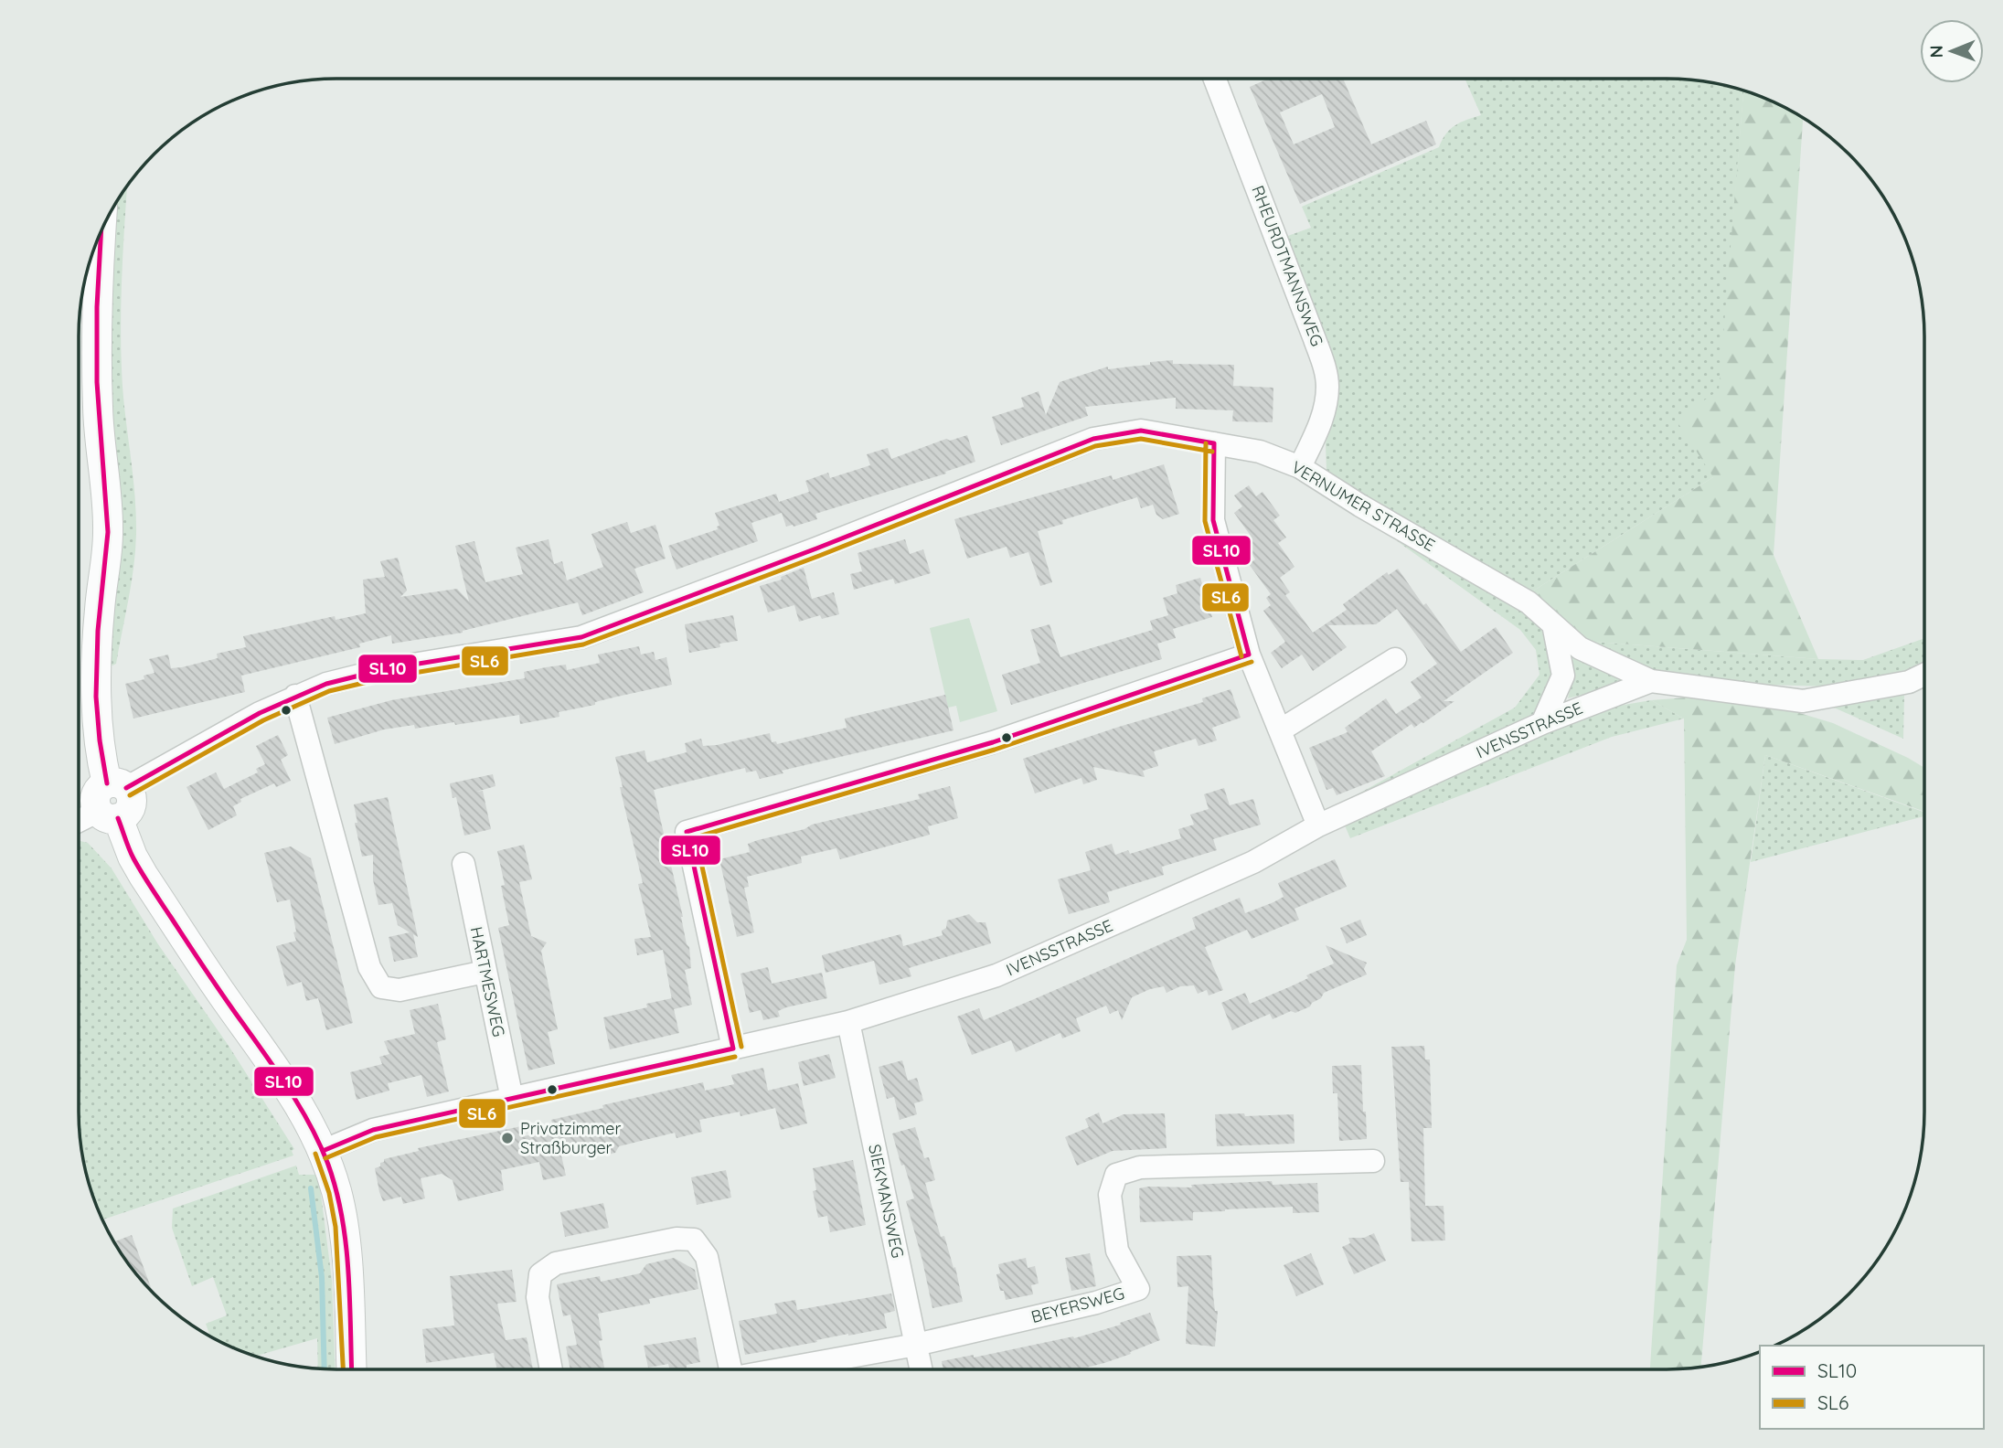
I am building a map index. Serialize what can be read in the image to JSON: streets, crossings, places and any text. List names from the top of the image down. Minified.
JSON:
{"streets":{"street":["RHEURDTMANNSWEG","VERNUMER STRASSE","IVENSSTRASSE","HARTMESWEG","SIEKMANSWEG","BEYERSWEG"]},"crossings":[["RHEURDTMANNSWEG","VERNUMER STRASSE"],["VERNUMER STRASSE","IVENSSTRASSE"],["IVENSSTRASSE","HARTMESWEG"],["IVENSSTRASSE","SIEKMANSWEG"],["SIEKMANSWEG","BEYERSWEG"]],"places":["Privatzimmer Straßburger"],"lines":["transit line SL10","transit line SL6"],"legend":["SL10","SL6"],"north":"left"}
